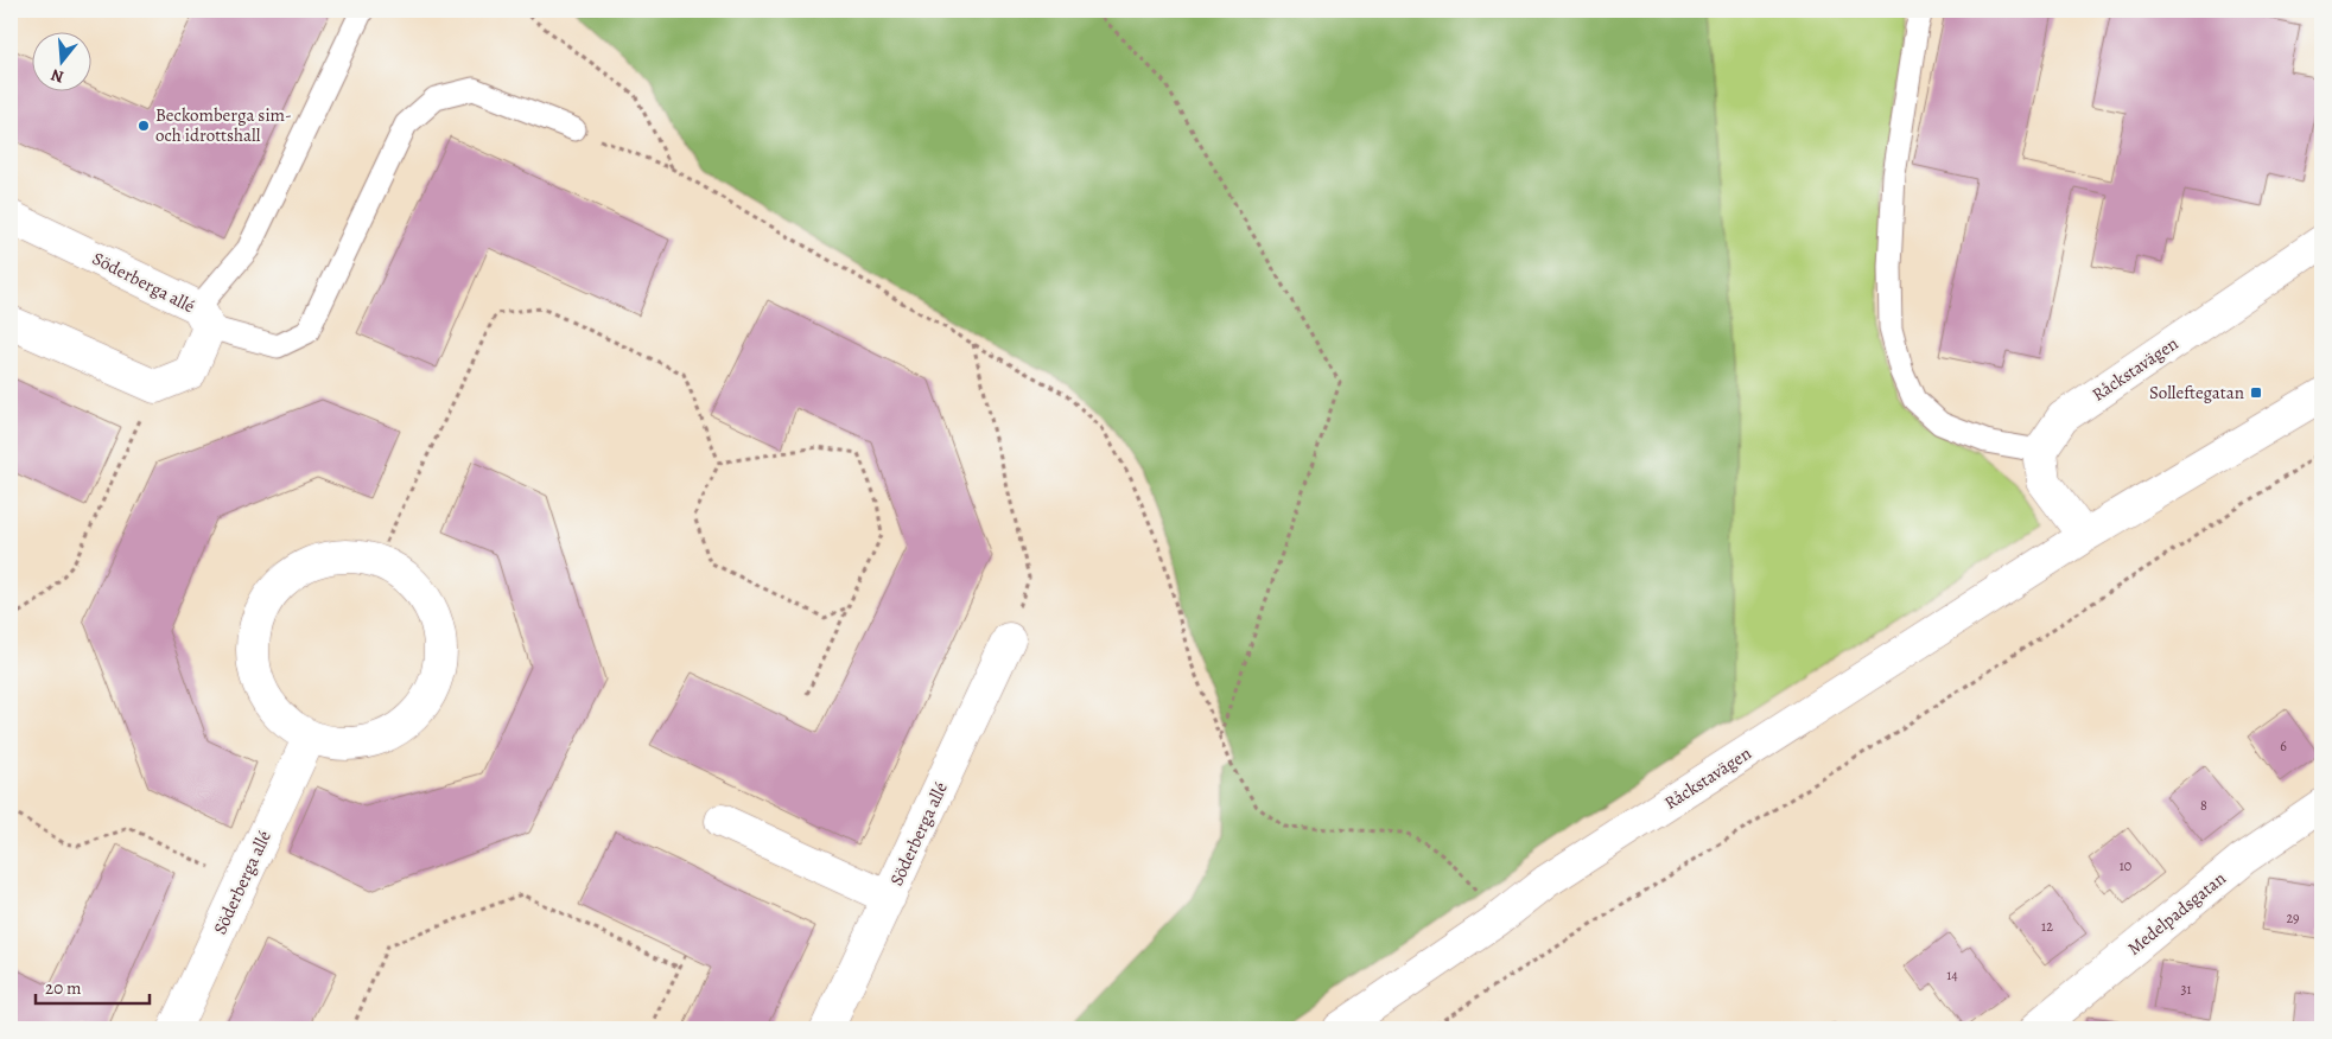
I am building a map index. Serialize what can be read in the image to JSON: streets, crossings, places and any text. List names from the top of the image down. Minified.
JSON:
{"streets":{"street":["Söderberga allé","Råckstavägen","Medelpadsgatan"]},"places":{"other":["Beckomberga sim- och idrottshall"],"transit":["Solleftegatan"]},"house_numbers":["6","8","10","29","12","14","31"],"scale_bar":"20 m","north":"bottom"}
